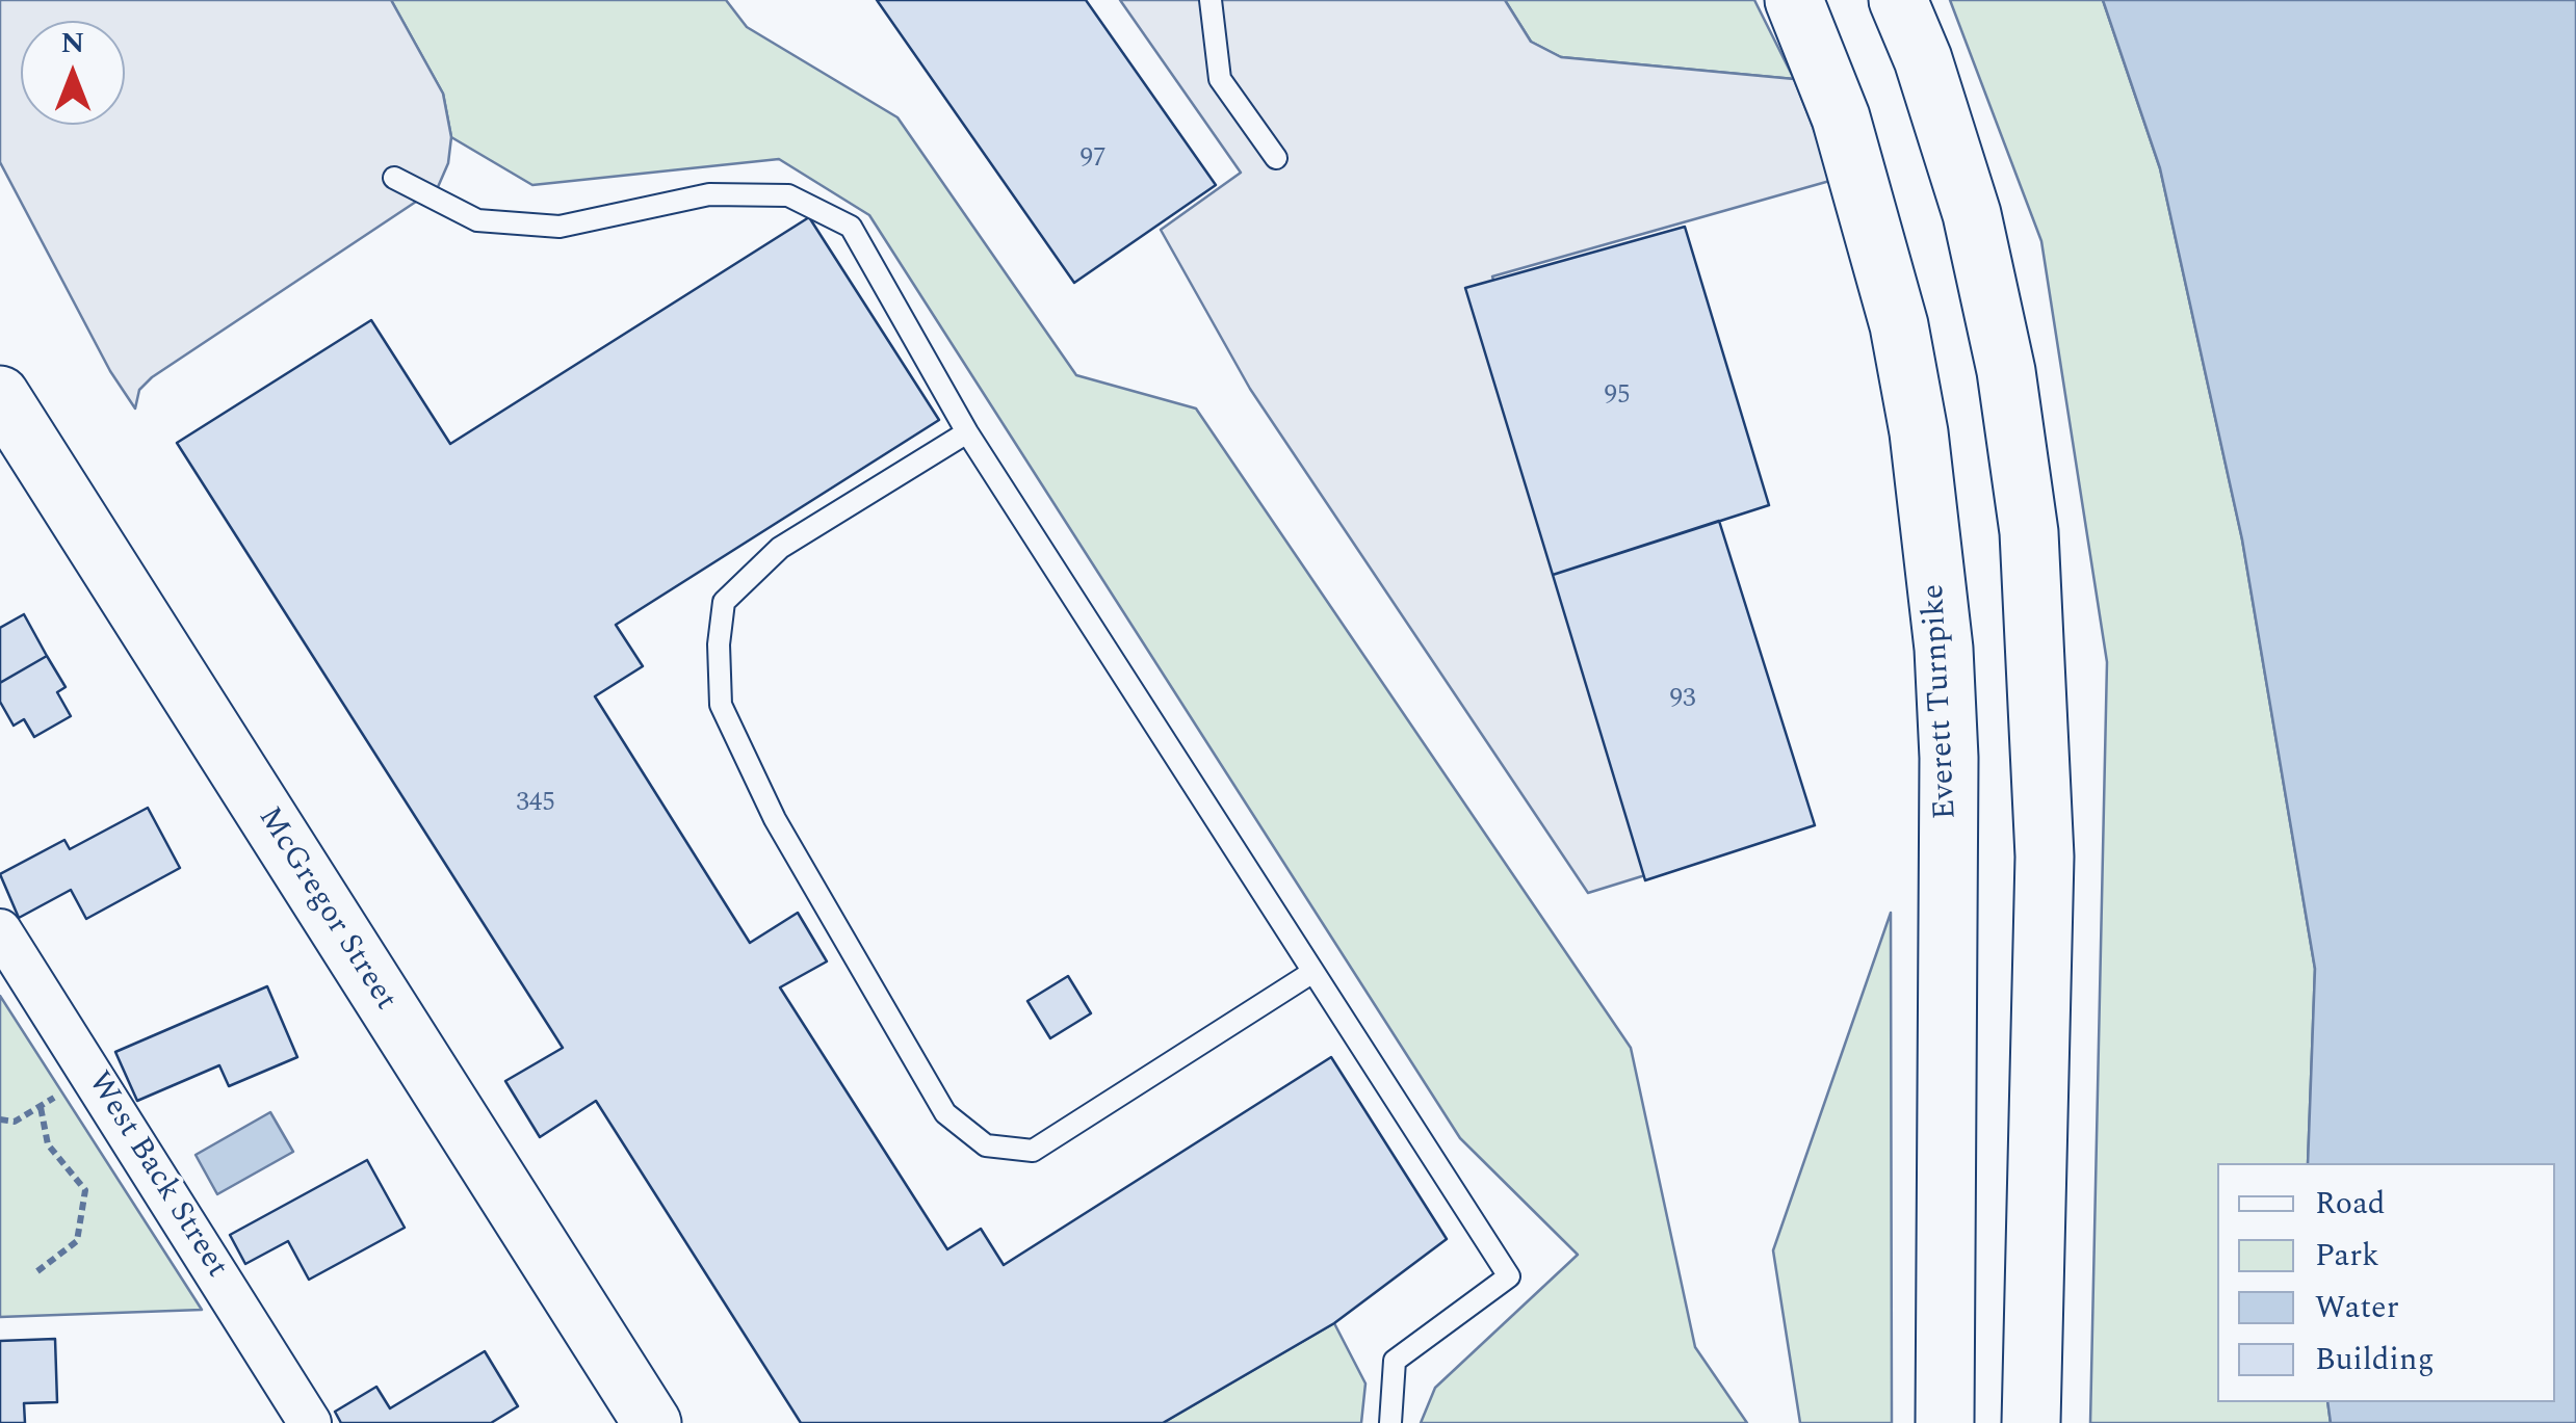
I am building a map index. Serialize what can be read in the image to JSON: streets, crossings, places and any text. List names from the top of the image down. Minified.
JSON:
{"streets":{"main road":["Everett Turnpike","McGregor Street"],"street":["West Back Street"]},"house_numbers":["97","95","93","345"],"legend":["Road","Park","Water","Building"],"north":"top"}
